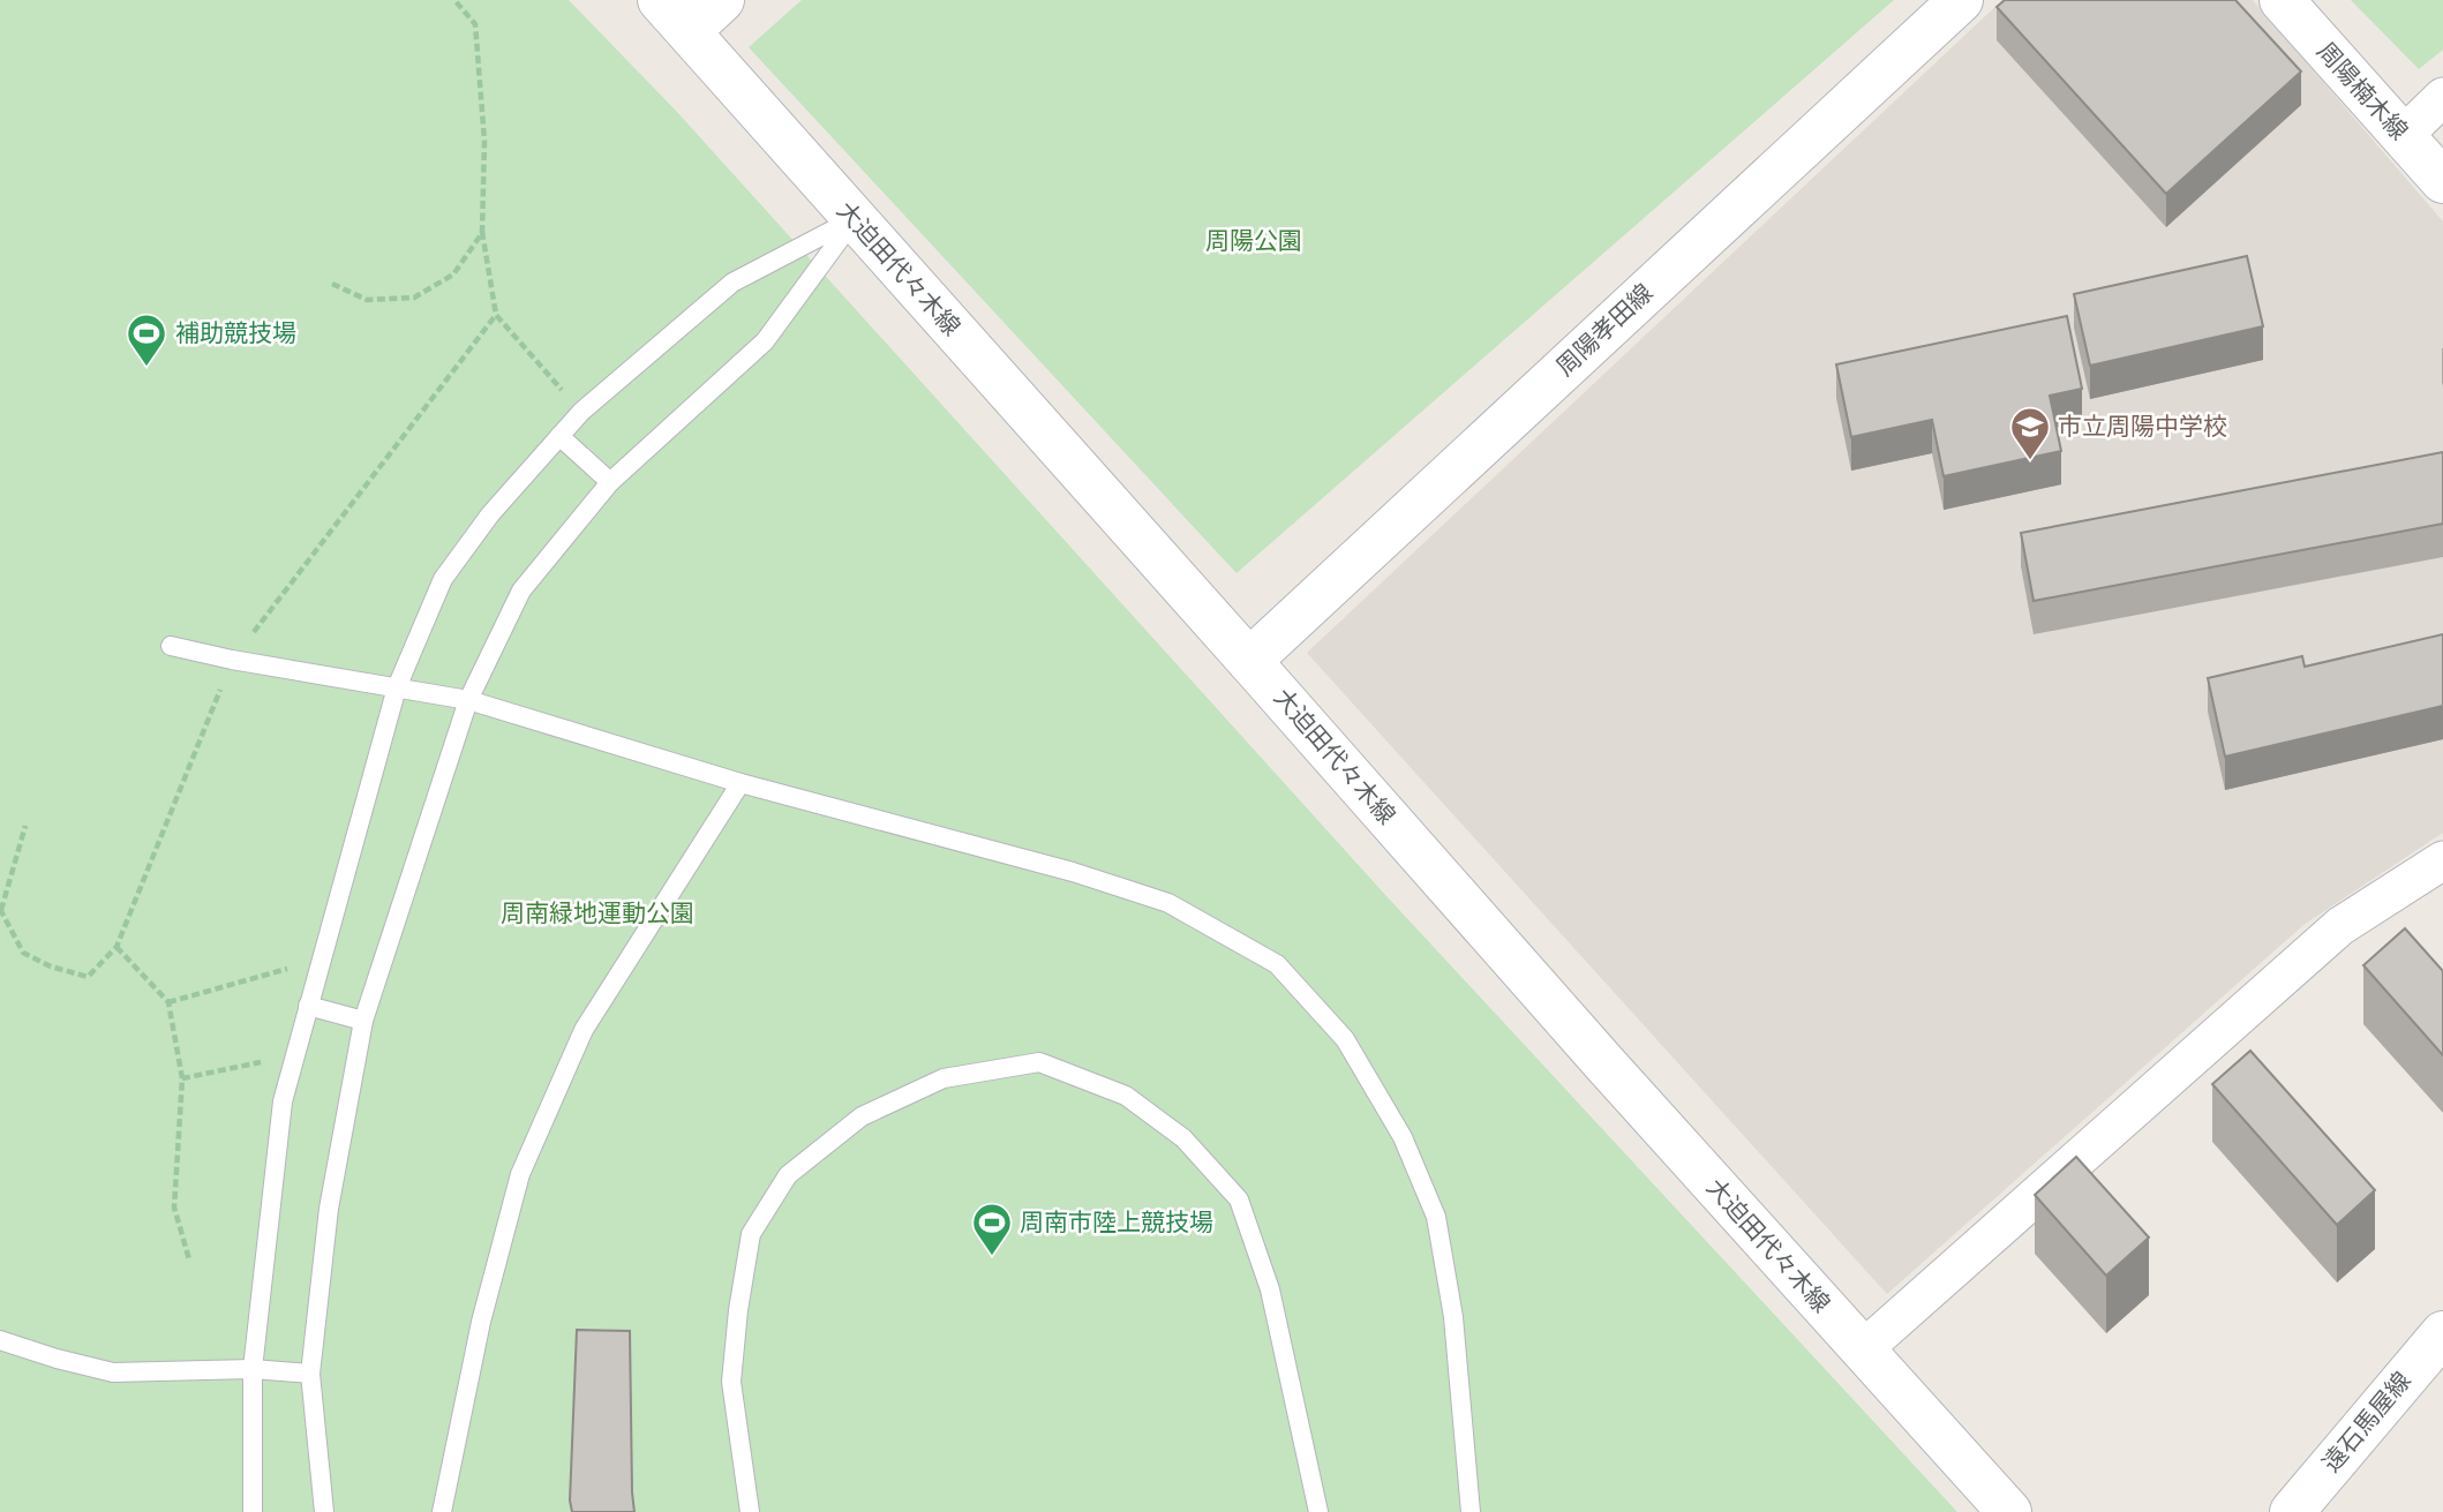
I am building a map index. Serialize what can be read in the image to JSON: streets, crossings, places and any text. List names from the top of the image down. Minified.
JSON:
{"streets":{"street":["周陽楠木線","大迫田代々木線","周陽孝田線","遠石馬屋線"]},"crossings":[["大迫田代々木線","周陽孝田線"]],"parks":["周陽公園","周南緑地運動公園"],"places":{"sports":["補助競技場","周南市陸上競技場"],"school or university":["市立周陽中学校"]}}
